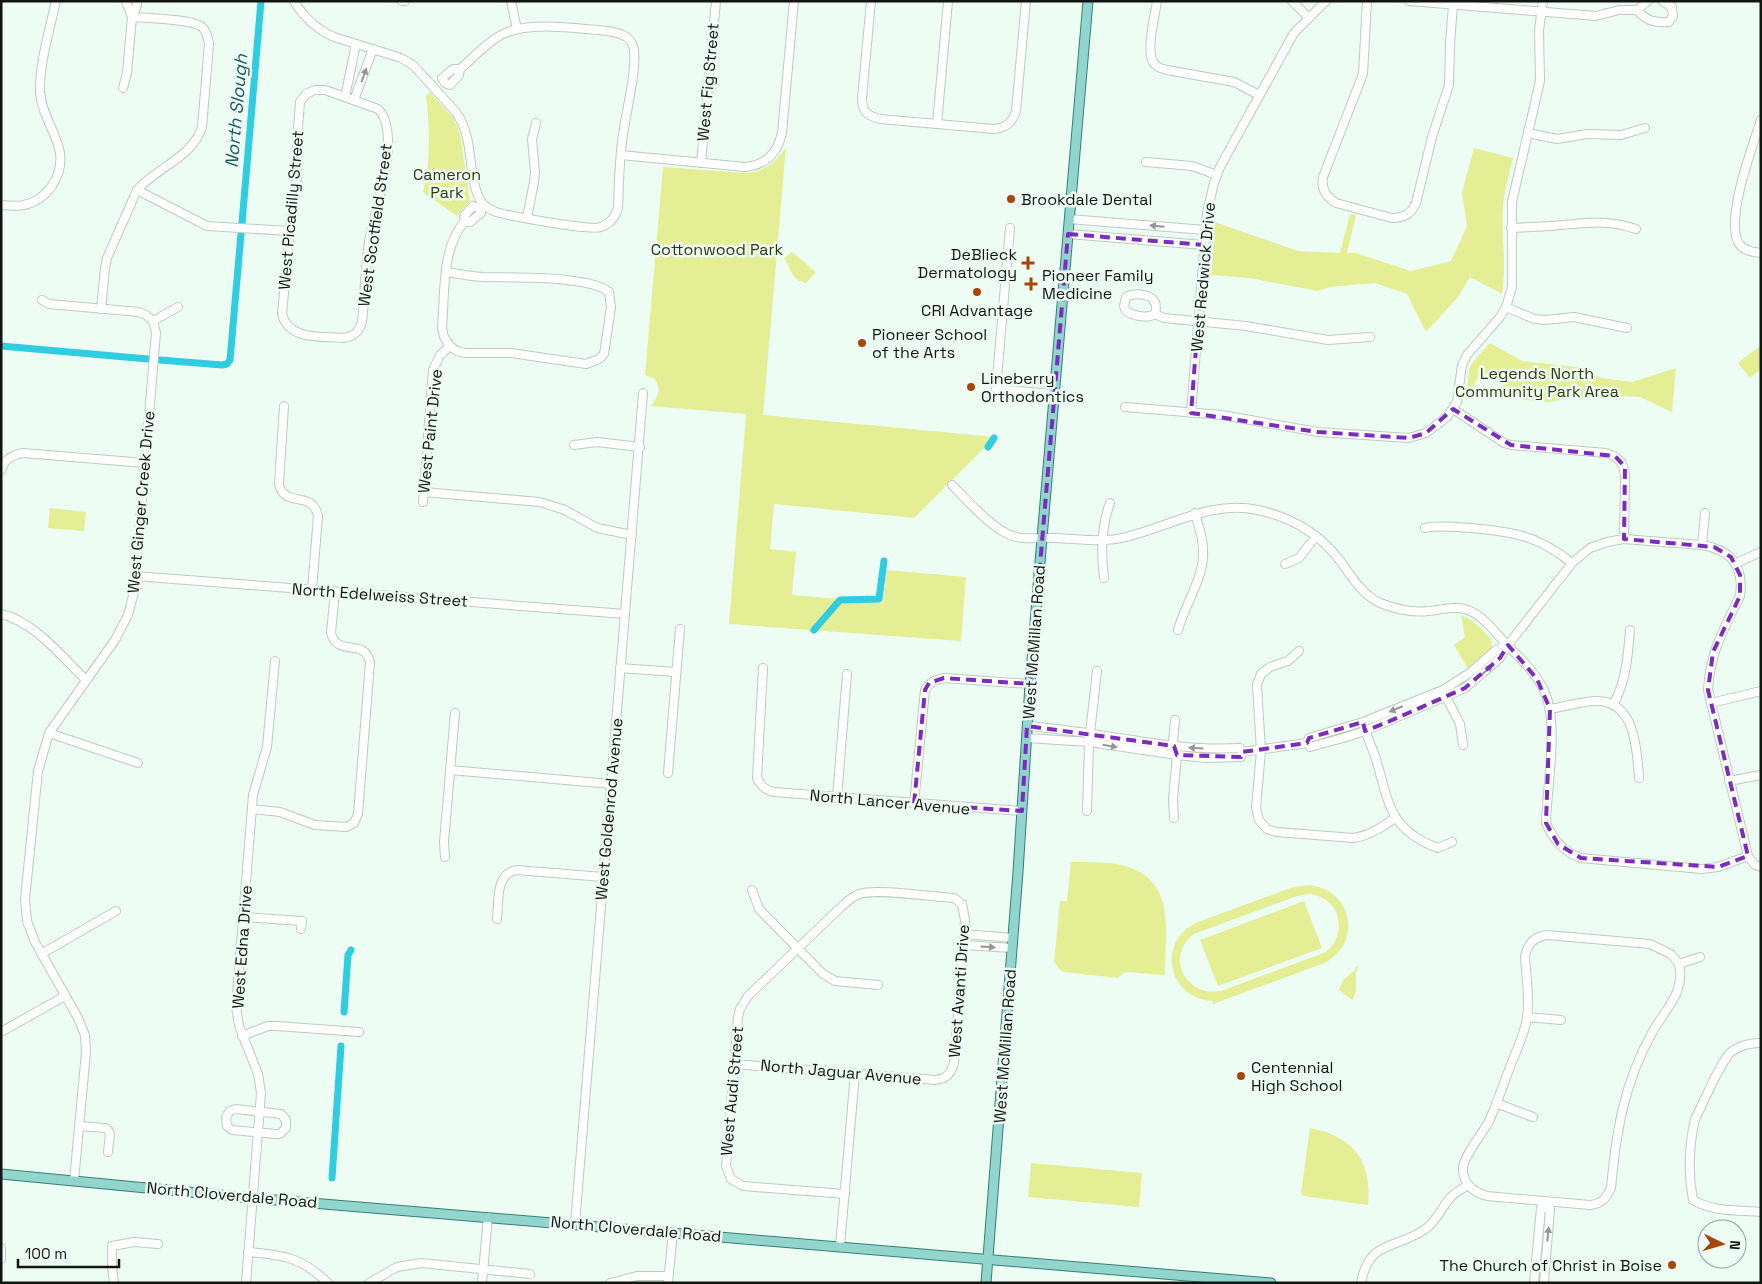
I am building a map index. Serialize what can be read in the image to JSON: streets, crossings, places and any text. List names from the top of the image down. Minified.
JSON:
{"streets":{"main road":["West McMillan Road","North Cloverdale Road"],"street":["West Fig Street","West Picadilly Street","West Scotfield Street","West Redwick Drive","West Paint Drive","West Ginger Creek Drive","North Edelweiss Street","North Lancer Avenue","West Goldenrod Avenue","West Edna Drive","West Avanti Drive","North Jaguar Avenue","West Audi Street"]},"crossings":[["West Picadilly Street","West Scotfield Street"],["West Ginger Creek Drive","North Edelweiss Street"],["West Ginger Creek Drive","North Cloverdale Road"],["North Edelweiss Street","West Goldenrod Avenue"],["West McMillan Road","North Lancer Avenue"],["West McMillan Road","North Cloverdale Road"],["West Goldenrod Avenue","North Cloverdale Road"],["West Edna Drive","North Cloverdale Road"],["West Avanti Drive","North Jaguar Avenue"],["West Avanti Drive","West Audi Street"],["North Jaguar Avenue","West Audi Street"]],"water":["North Slough"],"parks":["Cameron Park","Cottonwood Park","Legends North Community Park Area"],"places":{"other":["Brookdale Dental","CRI Advantage","Pioneer School of the Arts","Lineberry Orthodontics","Centennial High School","The Church of Christ in Boise"],"health":["DeBlieck Dermatology","Pioneer Family Medicine"]},"scale_bar":"100 m","north":"right"}
